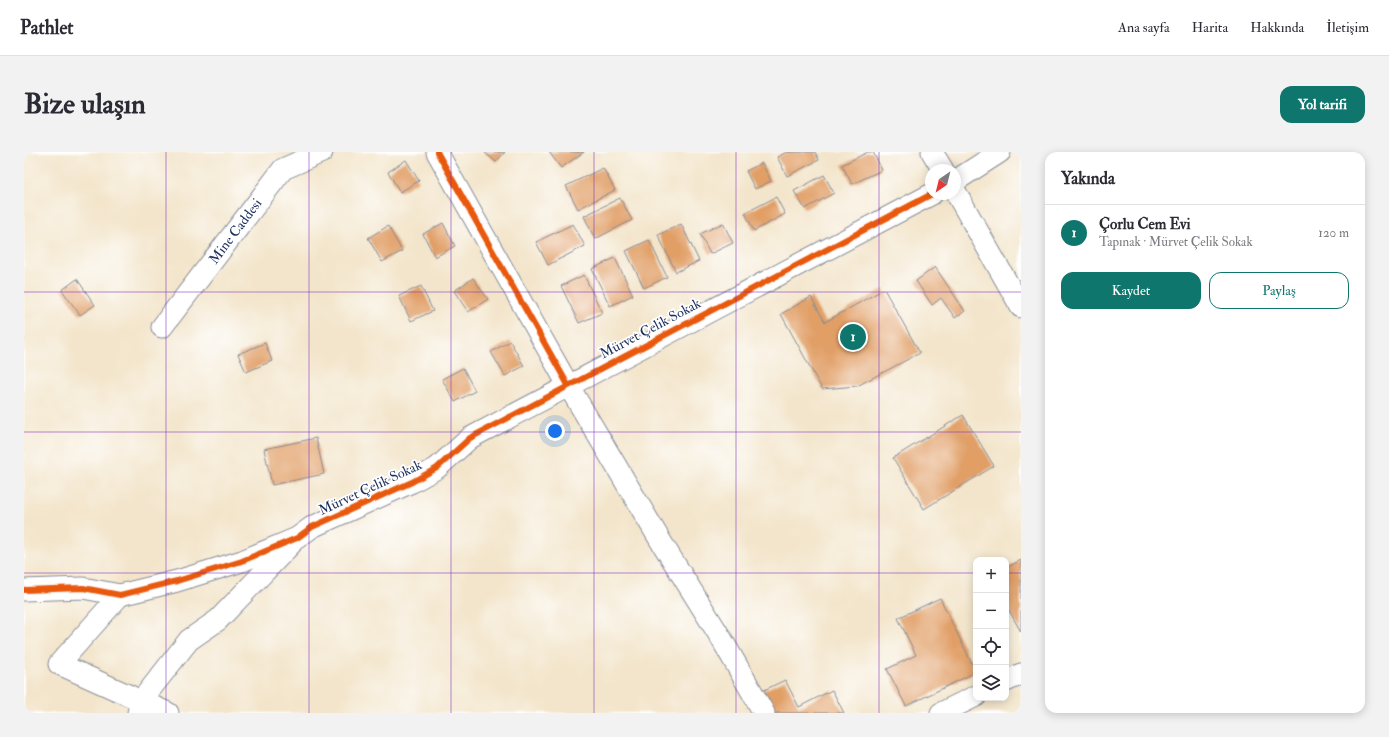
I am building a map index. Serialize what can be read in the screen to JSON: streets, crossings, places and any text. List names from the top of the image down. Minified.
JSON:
{"streets":{"street":["Mine Caddesi","Mürvet Çelik Sokak"]},"north":"bottom left","page":{"header":"Pathlet","nav":["Ana sayfa","Harita","Hakkında","İletişim"],"buttons":["Yol tarifi",["Kaydet","Paylaş"]],"title":"Bize ulaşın","heading":"Yakında","list":[{"mark":"1","name":"Çorlu Cem Evi","note":"Tapınak · Mürvet Çelik Sokak","value":"120 m"}],"pins":"1","map_buttons":["+","−"]}}
